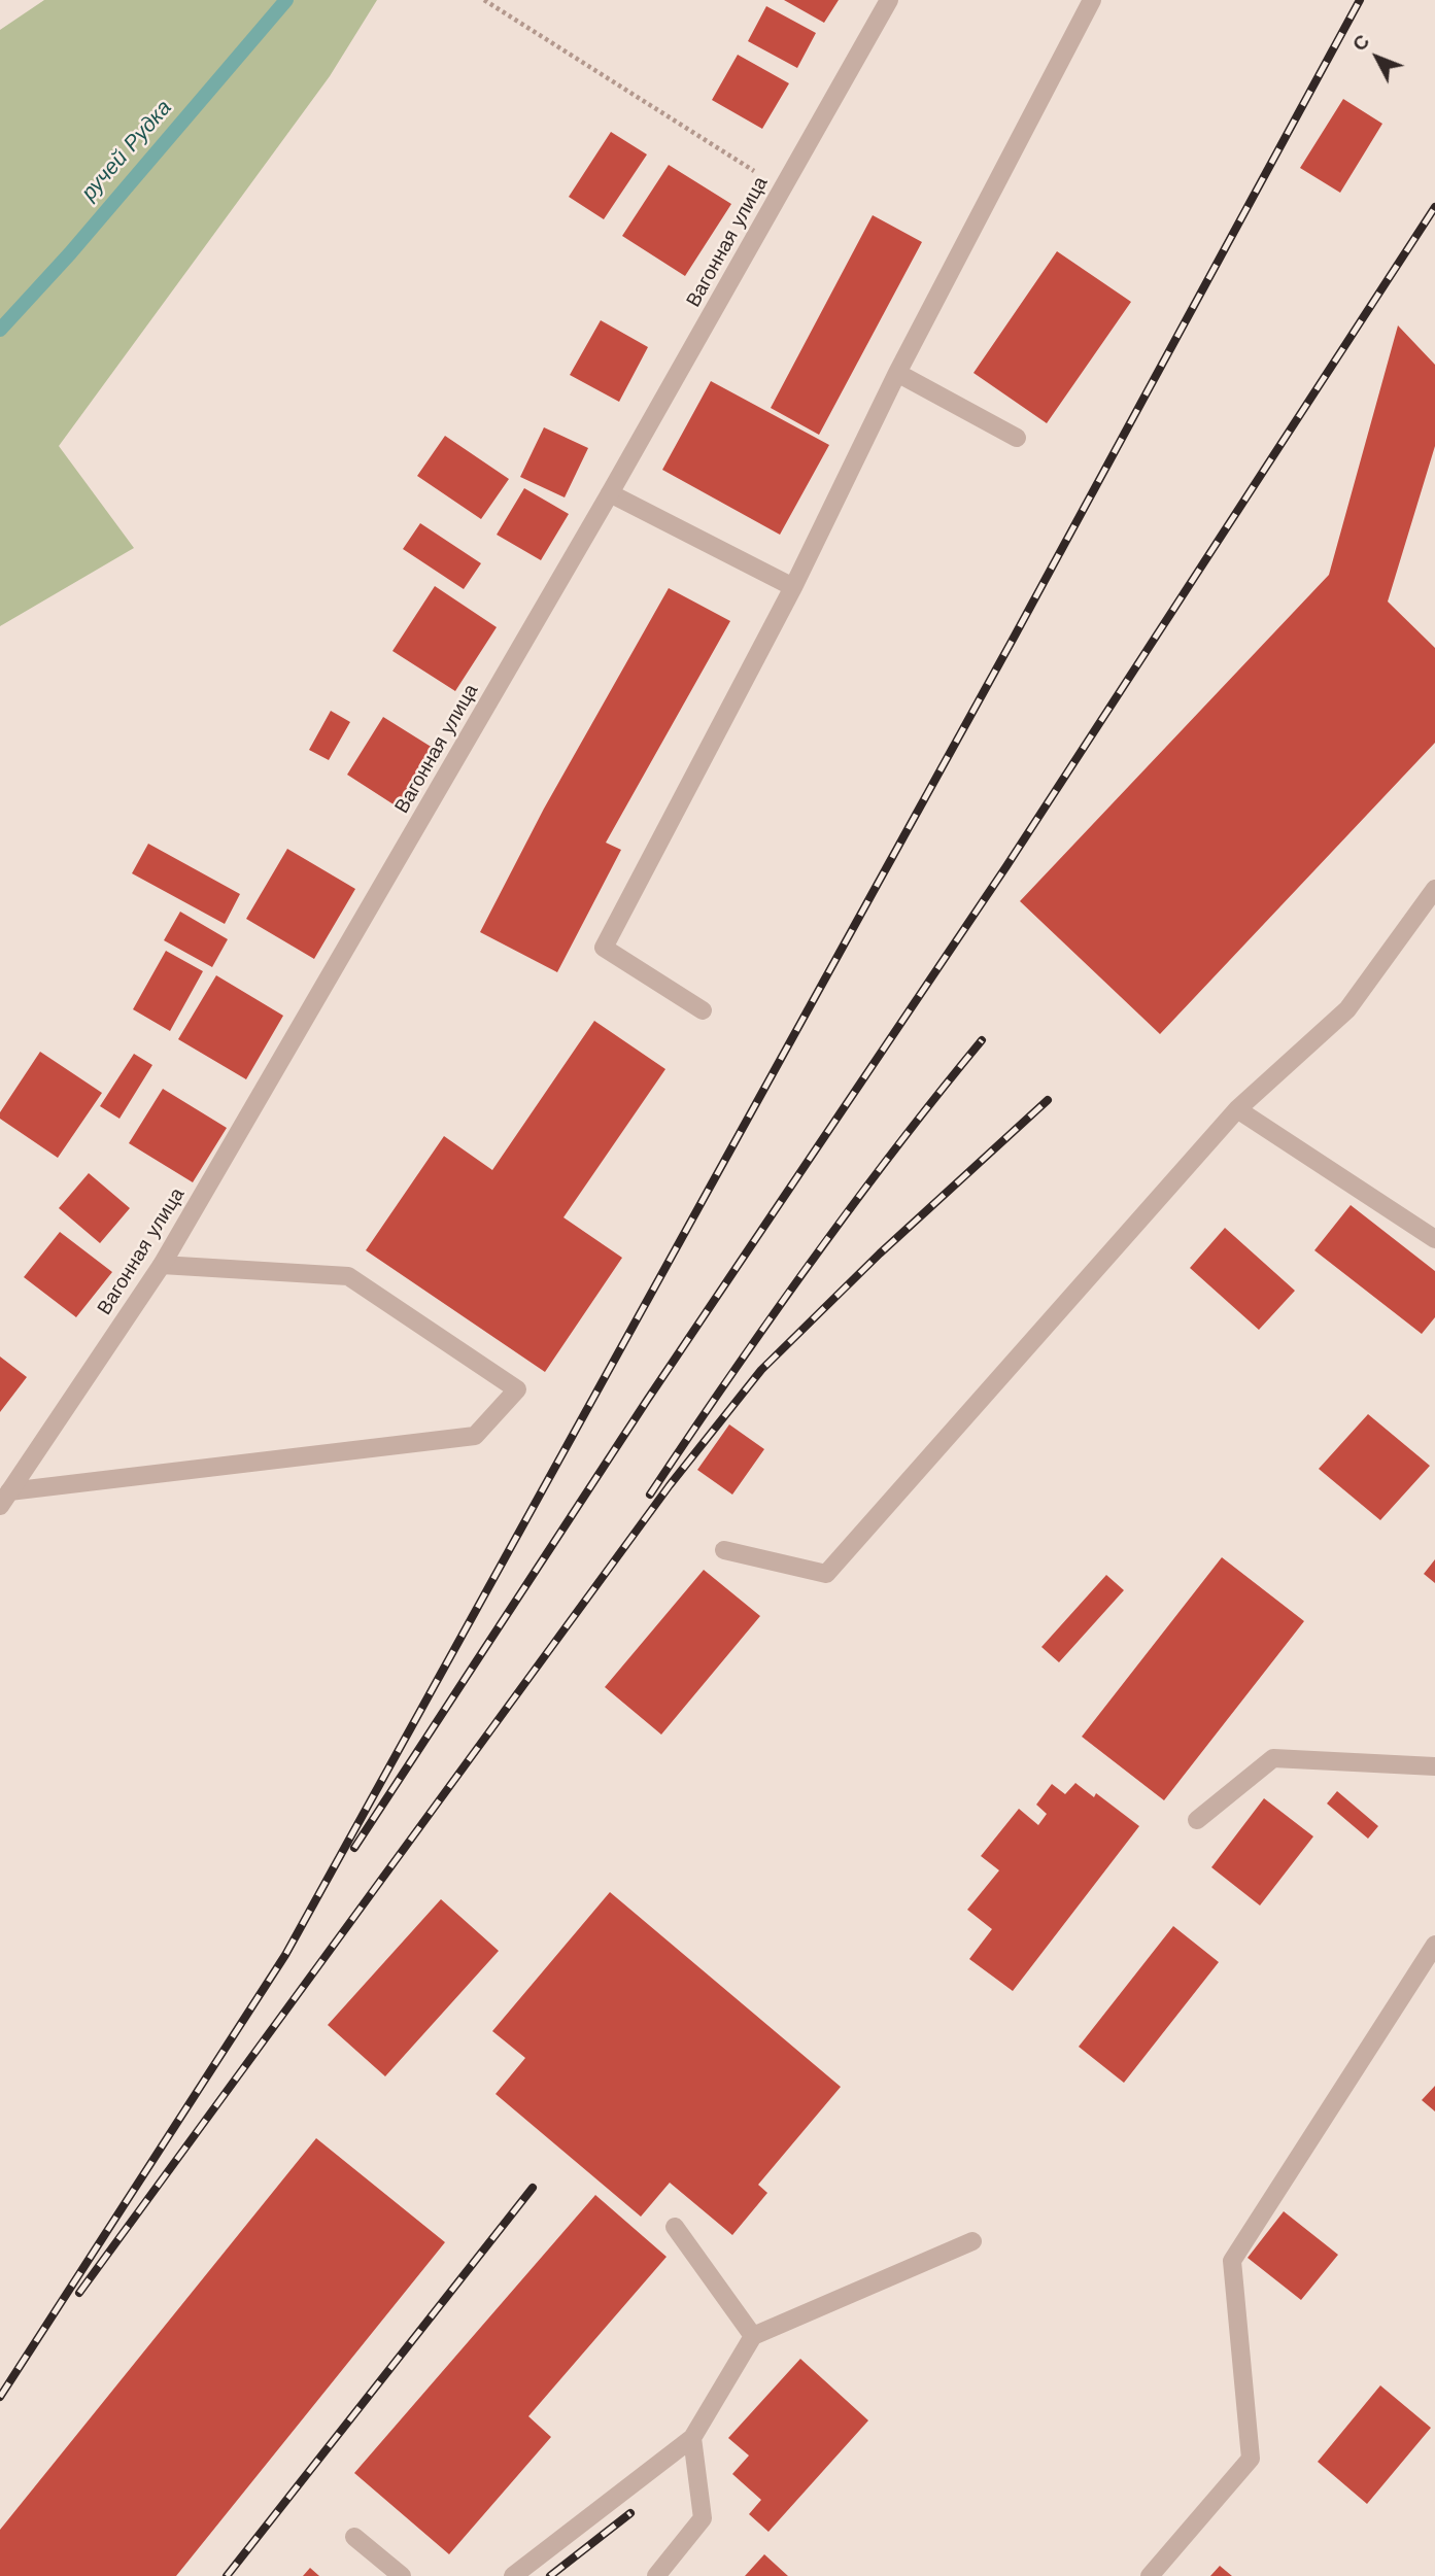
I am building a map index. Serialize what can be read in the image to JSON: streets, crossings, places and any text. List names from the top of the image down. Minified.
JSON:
{"streets":{"street":["Вагонная улица"]},"water":["ручей Рудка"],"north":"top left"}
